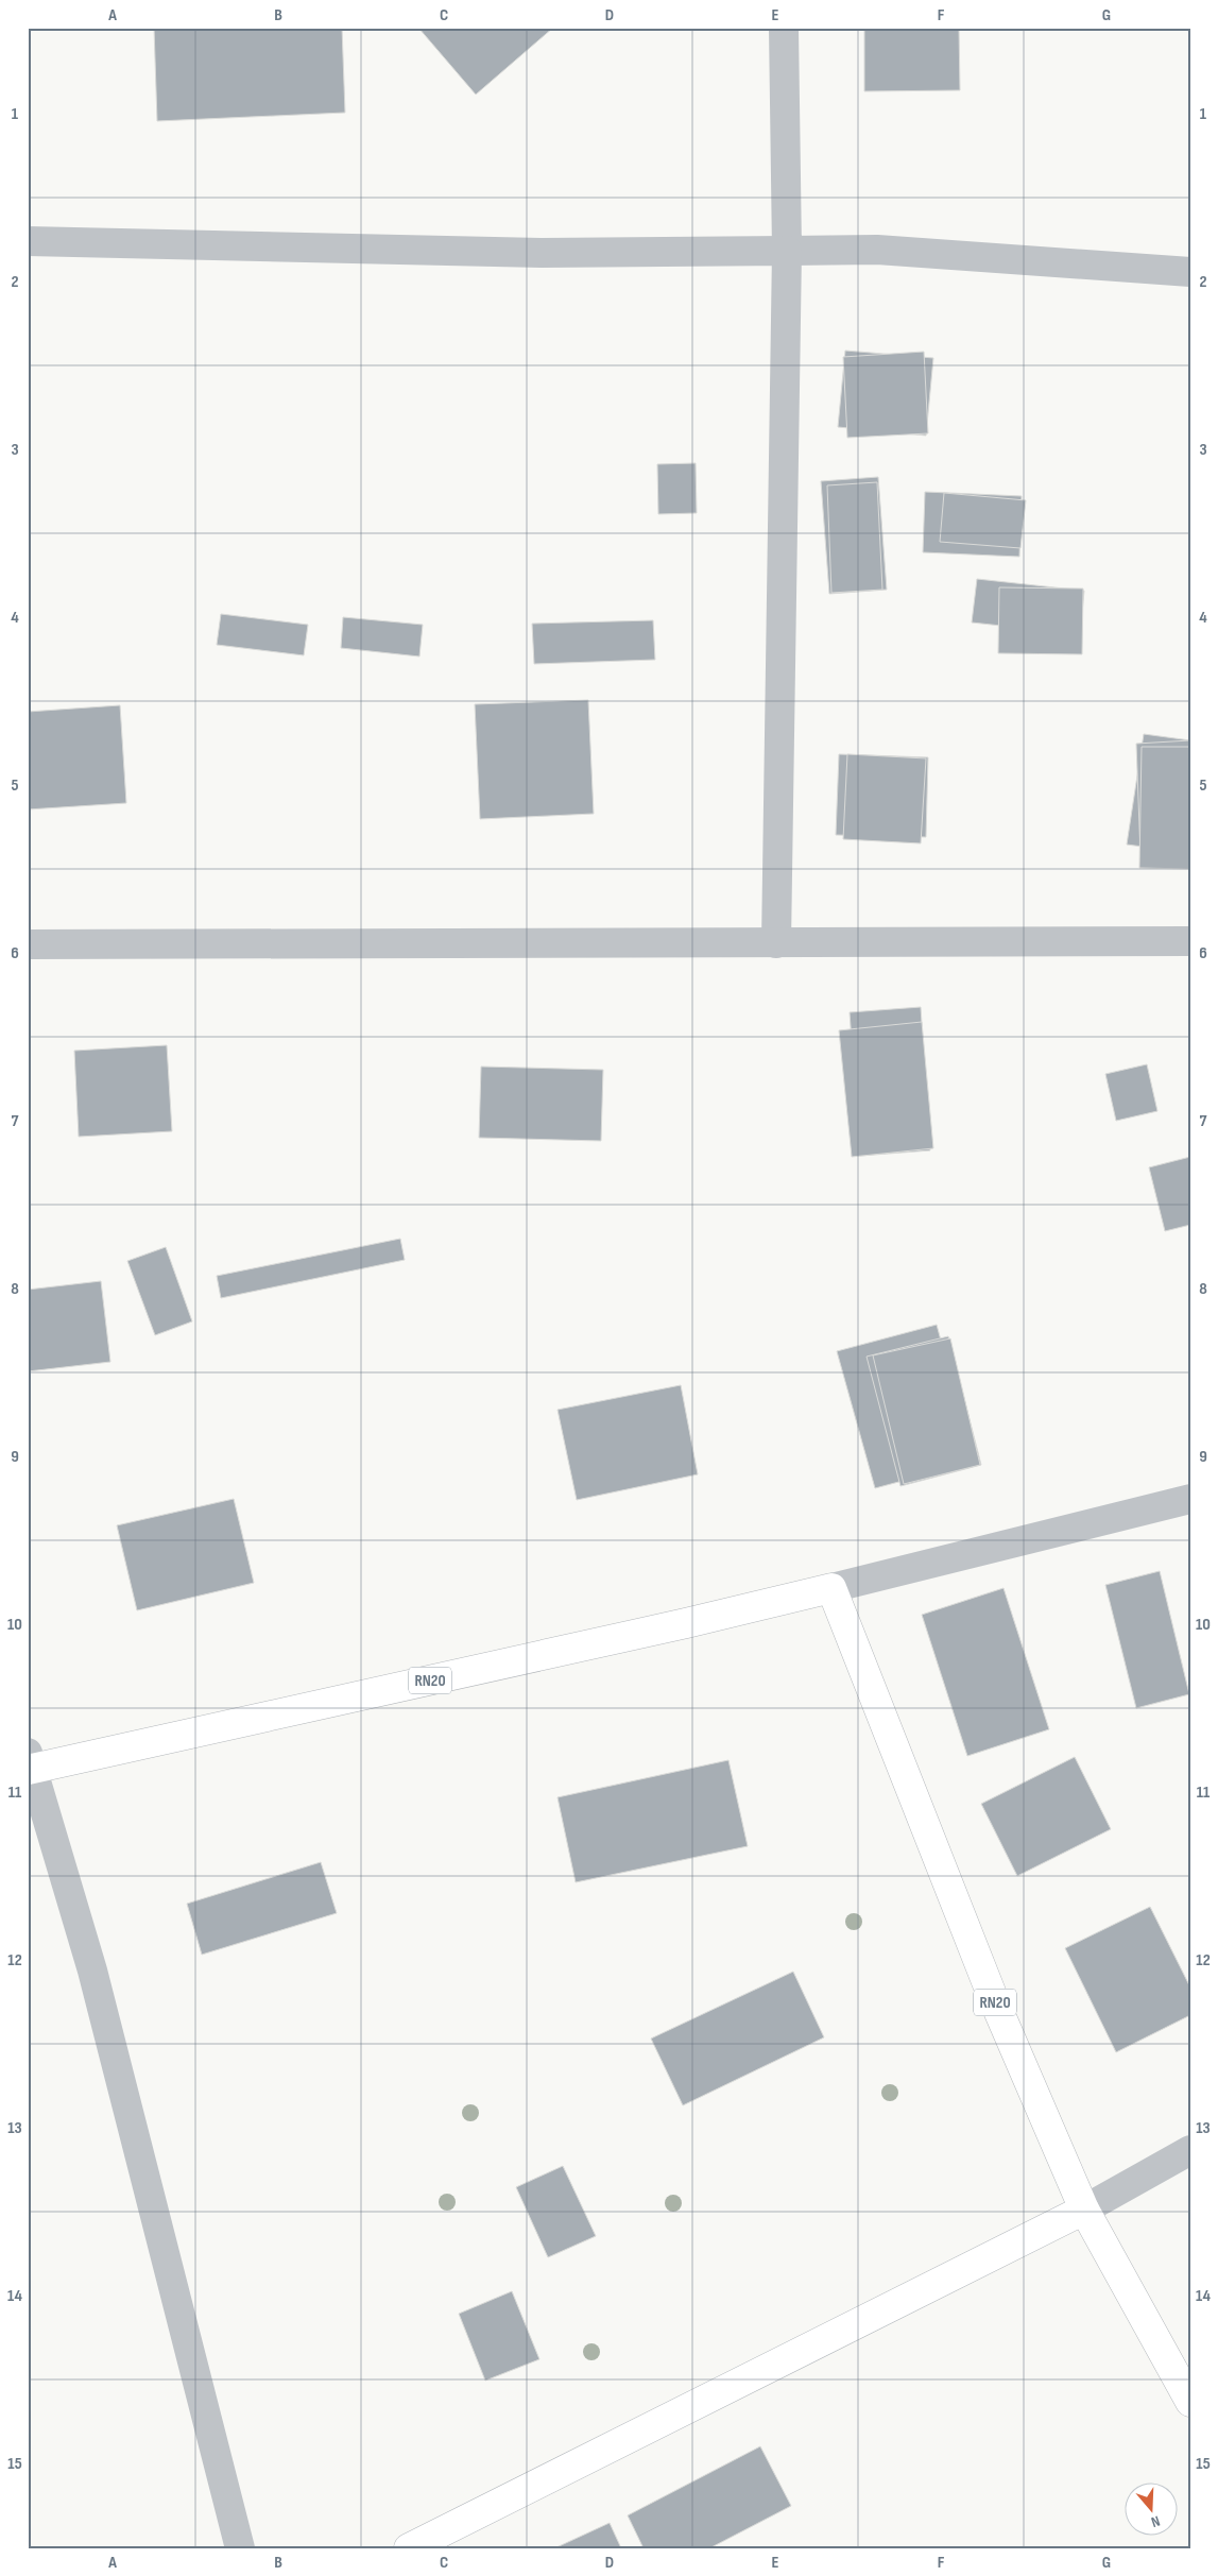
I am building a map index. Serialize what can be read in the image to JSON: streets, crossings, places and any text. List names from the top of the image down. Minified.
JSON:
{"streets":{"main road":["RN20"]},"north":"bottom","grid":{"columns":["A","B","C","D","E","F","G"],"rows":["1","2","3","4","5","6","7","8","9","10","11","12","13","14","15"]}}
